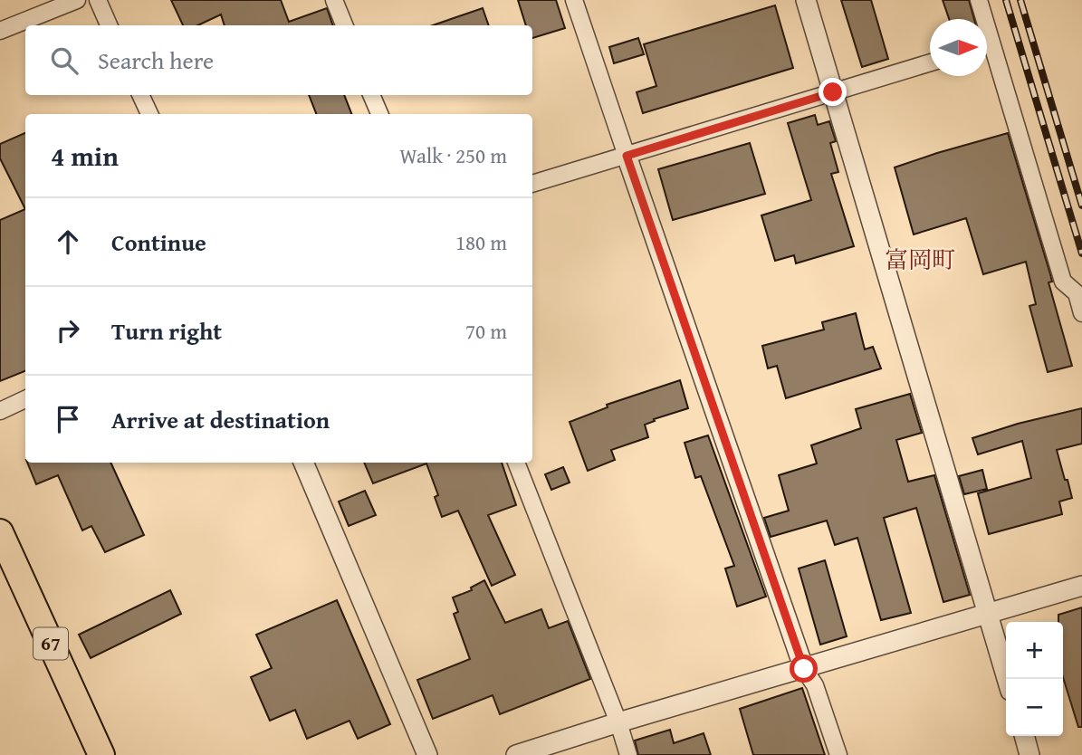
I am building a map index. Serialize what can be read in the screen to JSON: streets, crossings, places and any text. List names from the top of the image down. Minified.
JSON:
{"streets":{"main road":["67"]},"districts":["富岡町"],"north":"right","page":{"search":"Search here","heading":["4 min","Walk · 250 m"],"list":[["Continue","180 m"],["Turn right","70 m"],"Arrive at destination"],"map_buttons":["+","−"]}}
